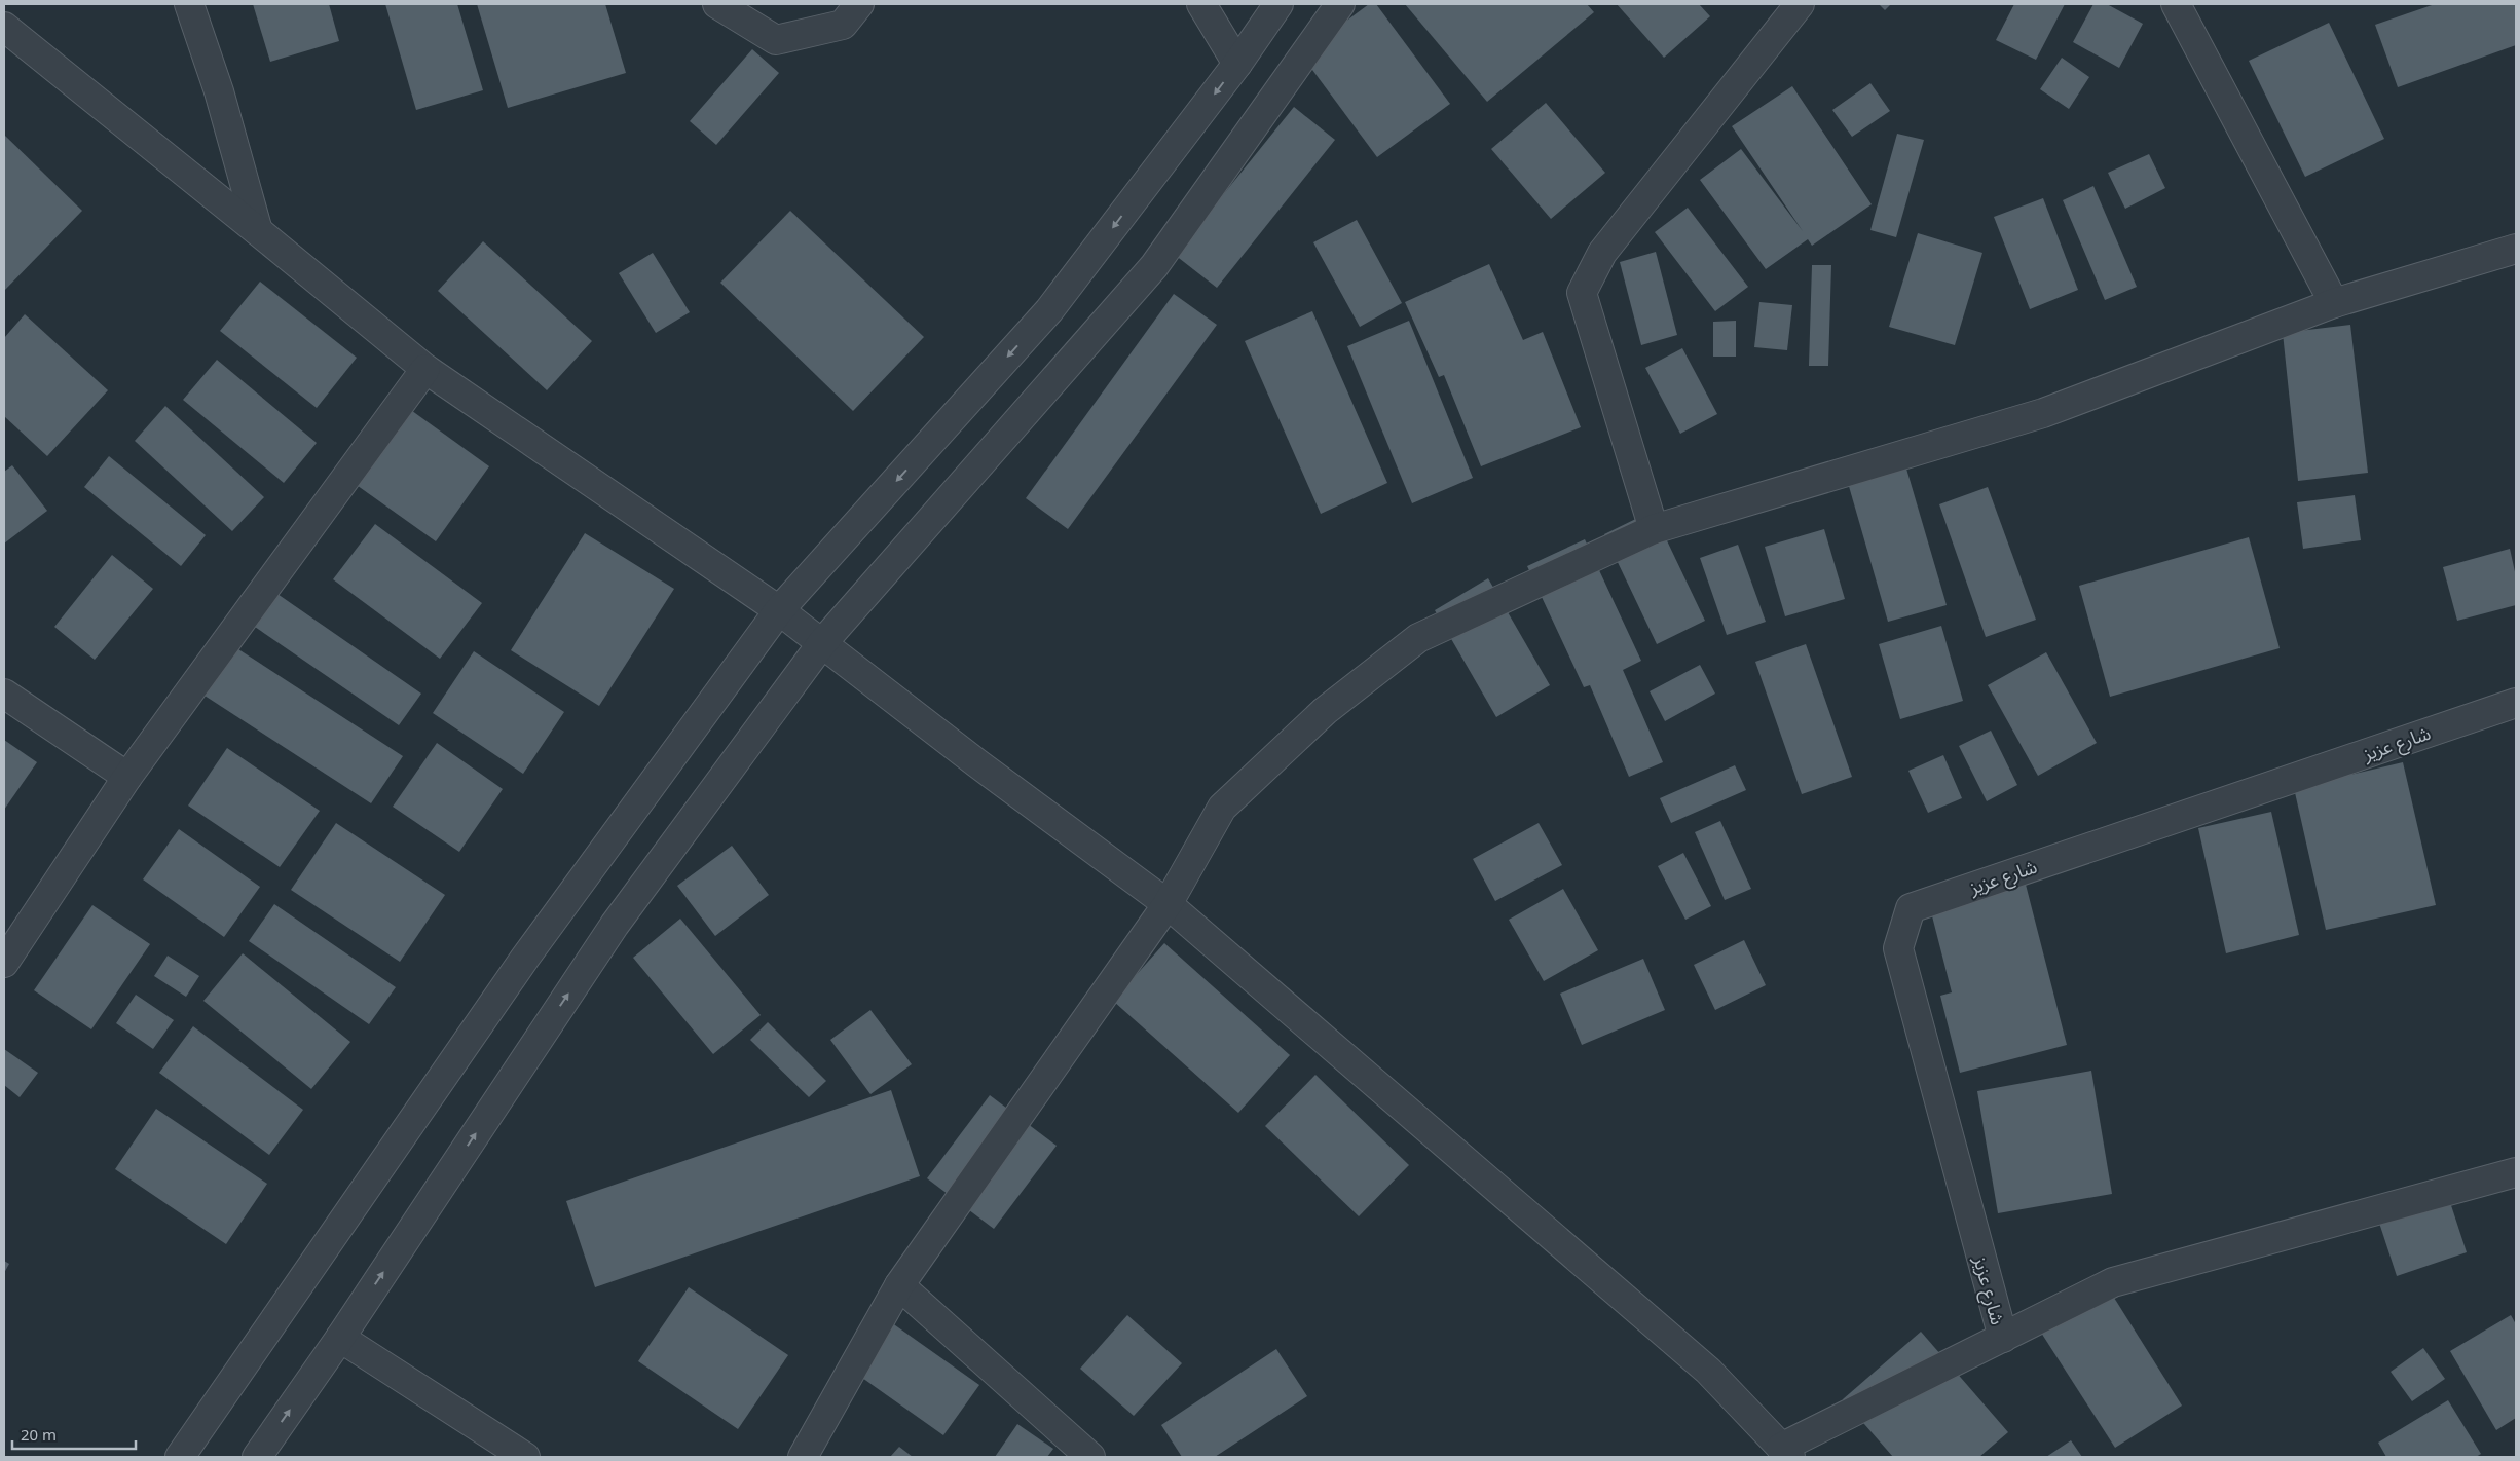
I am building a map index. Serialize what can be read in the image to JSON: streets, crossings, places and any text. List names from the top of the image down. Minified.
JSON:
{"streets":{"street":["شارع عزيز"]},"scale_bar":"20 m"}
